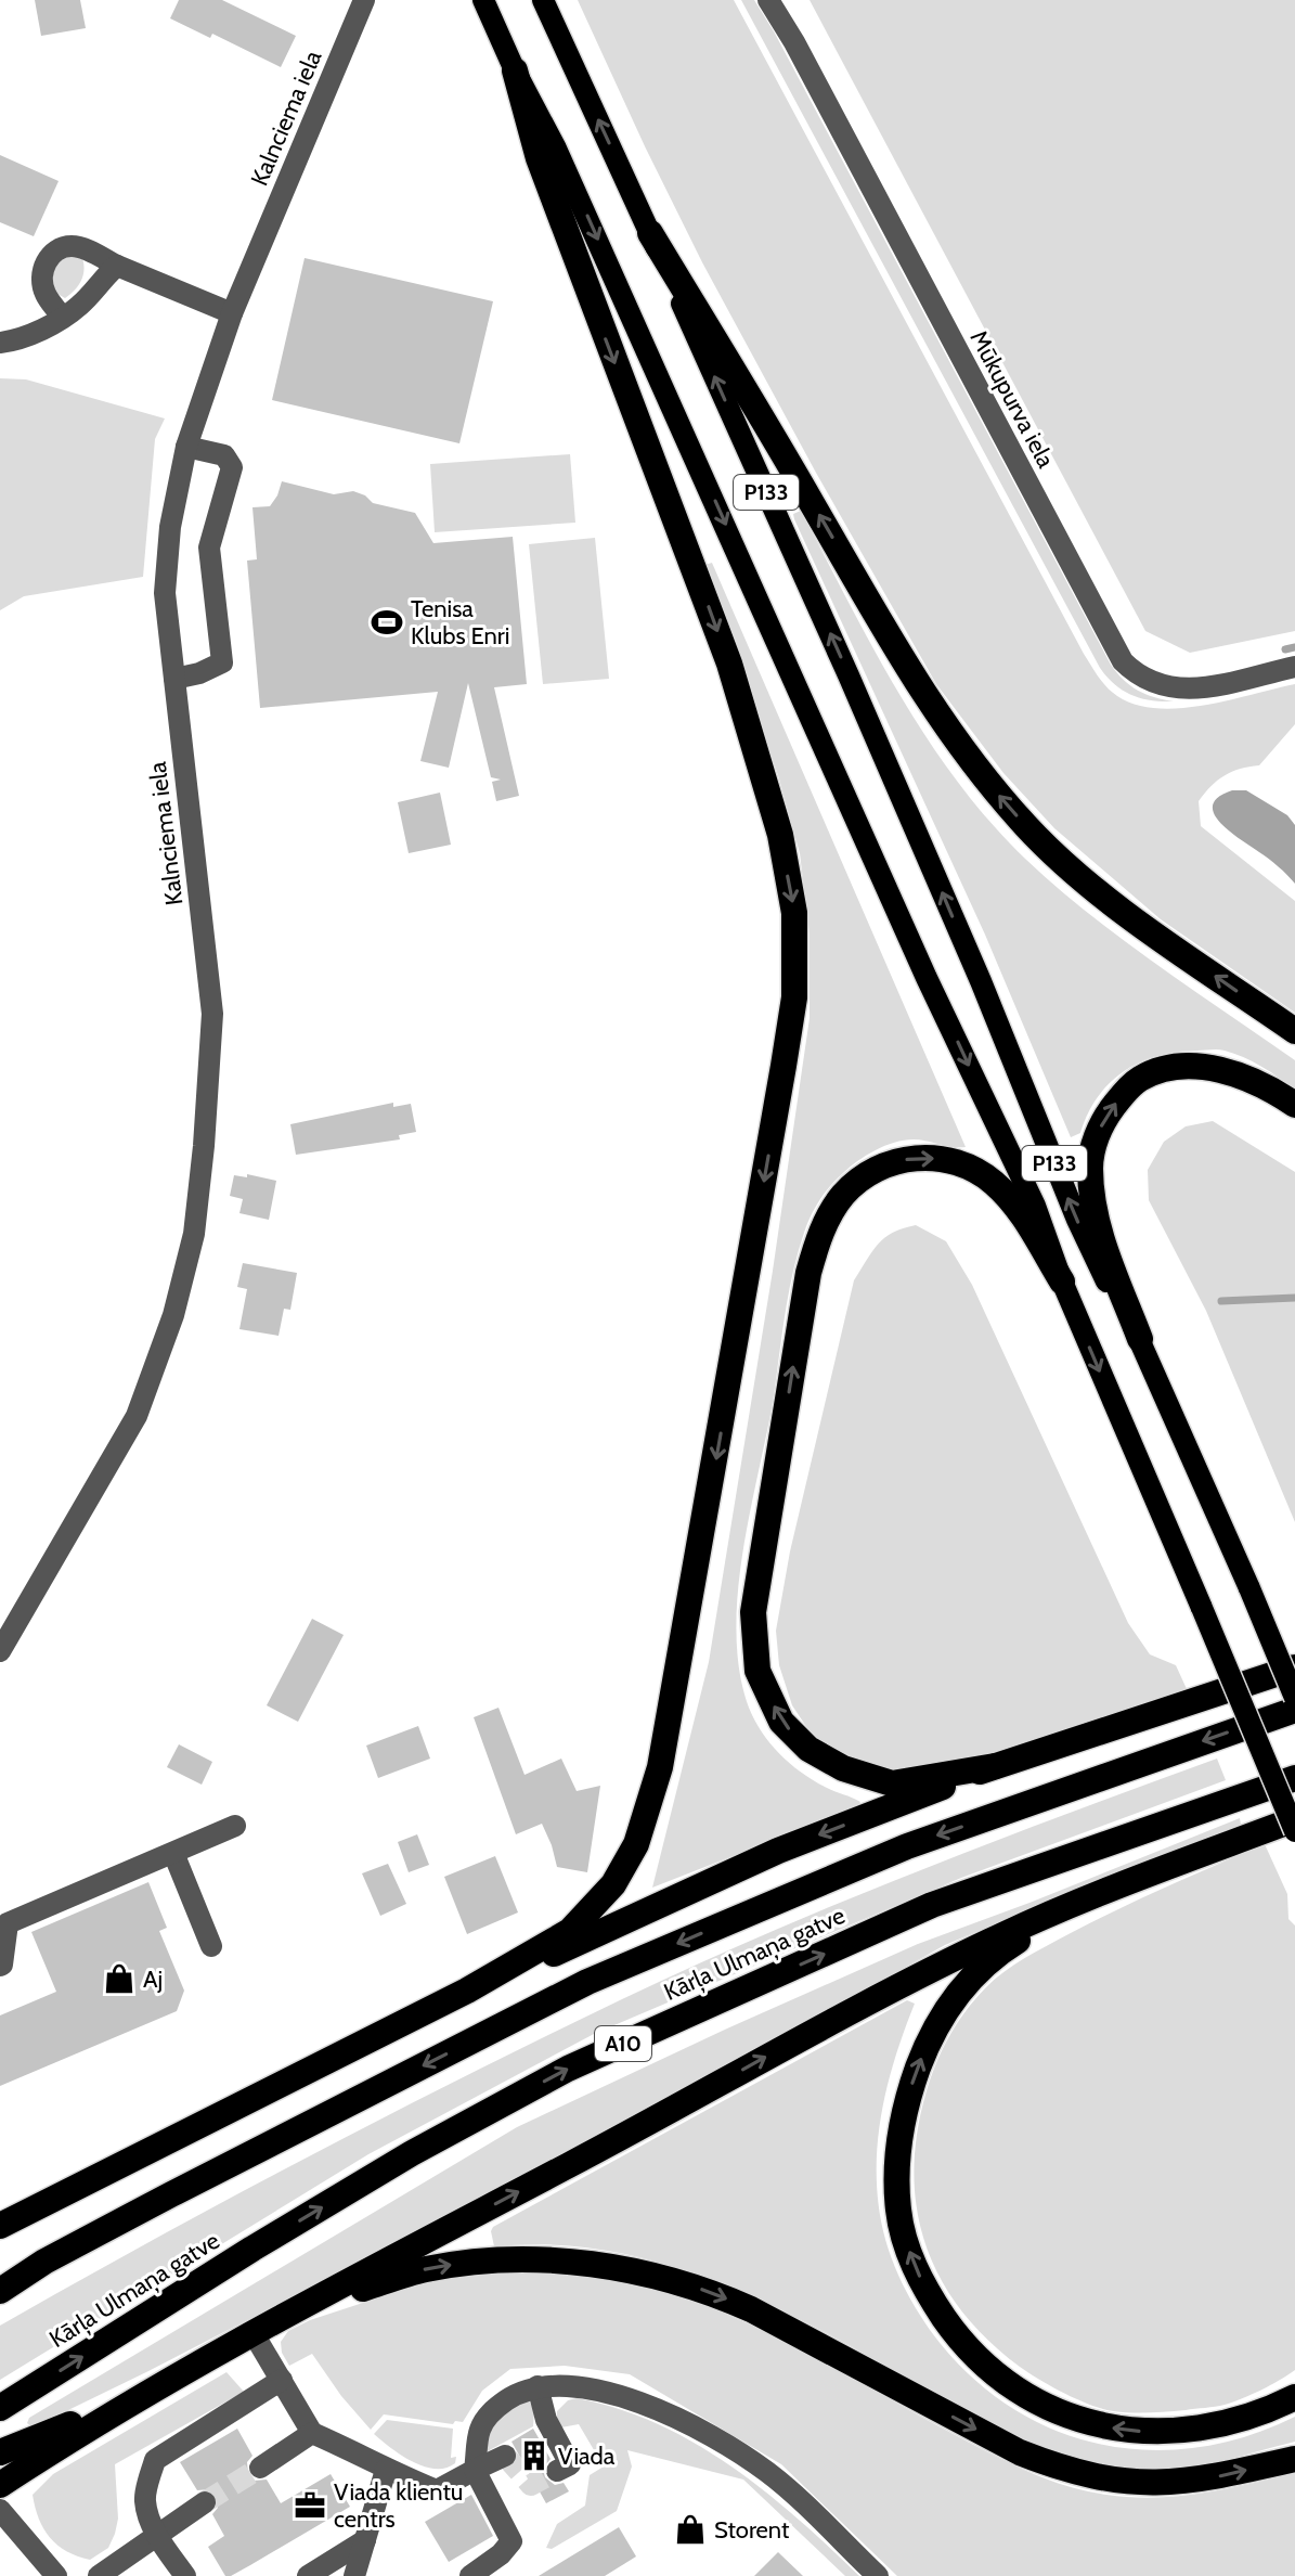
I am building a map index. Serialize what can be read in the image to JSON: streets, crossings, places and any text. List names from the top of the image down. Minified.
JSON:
{"streets":{"highway":["Kārļa Ulmaņa gatve","A10"],"main road":["P133"],"street":["Kalnciema iela","Mūkupurva iela"]},"places":{"sports":["Tenisa Klubs Enri"],"shop":["Aj","Storent"],"building":["Viada"],"office":["Viada klientu centrs"]}}
